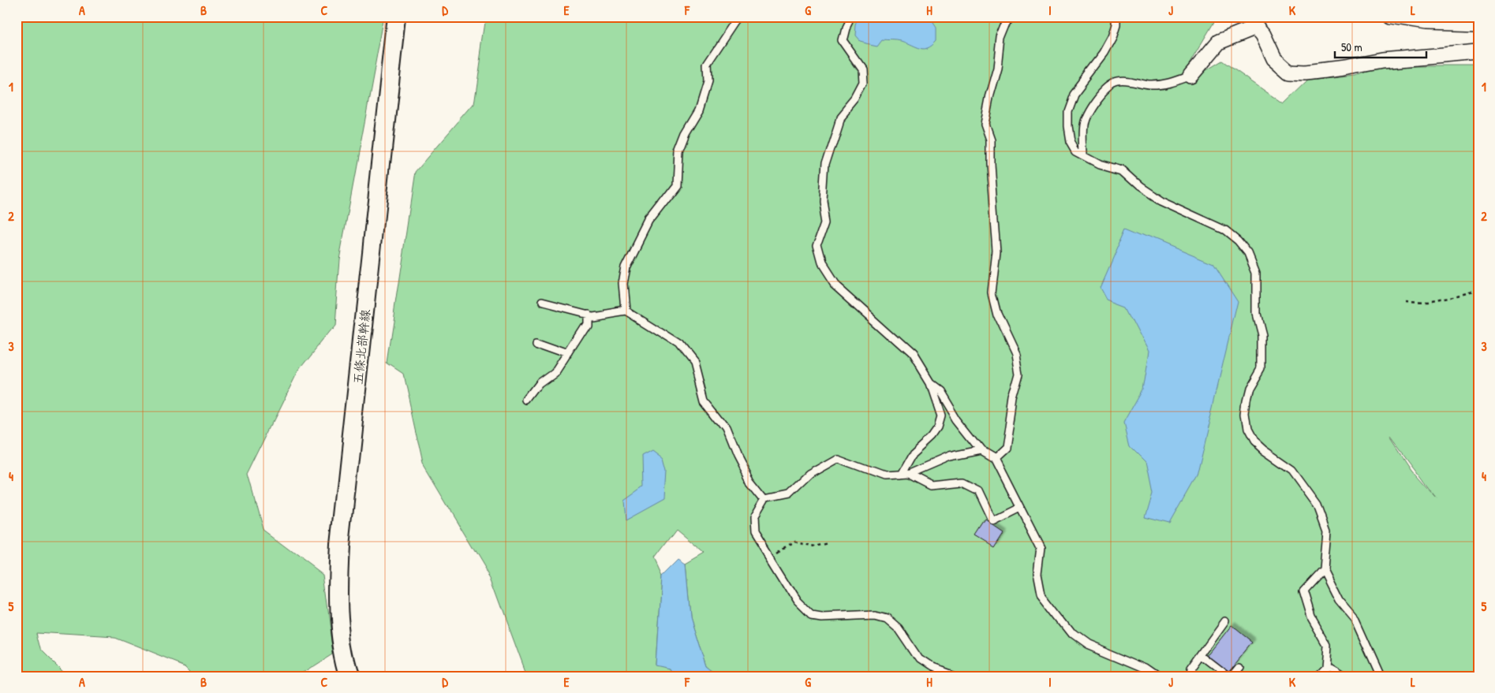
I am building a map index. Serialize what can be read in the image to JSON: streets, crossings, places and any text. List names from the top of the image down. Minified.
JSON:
{"streets":{"street":["五條北部幹線"]},"scale_bar":"50 m","grid":{"columns":["A","B","C","D","E","F","G","H","I","J","K","L"],"rows":["1","2","3","4","5"]}}
